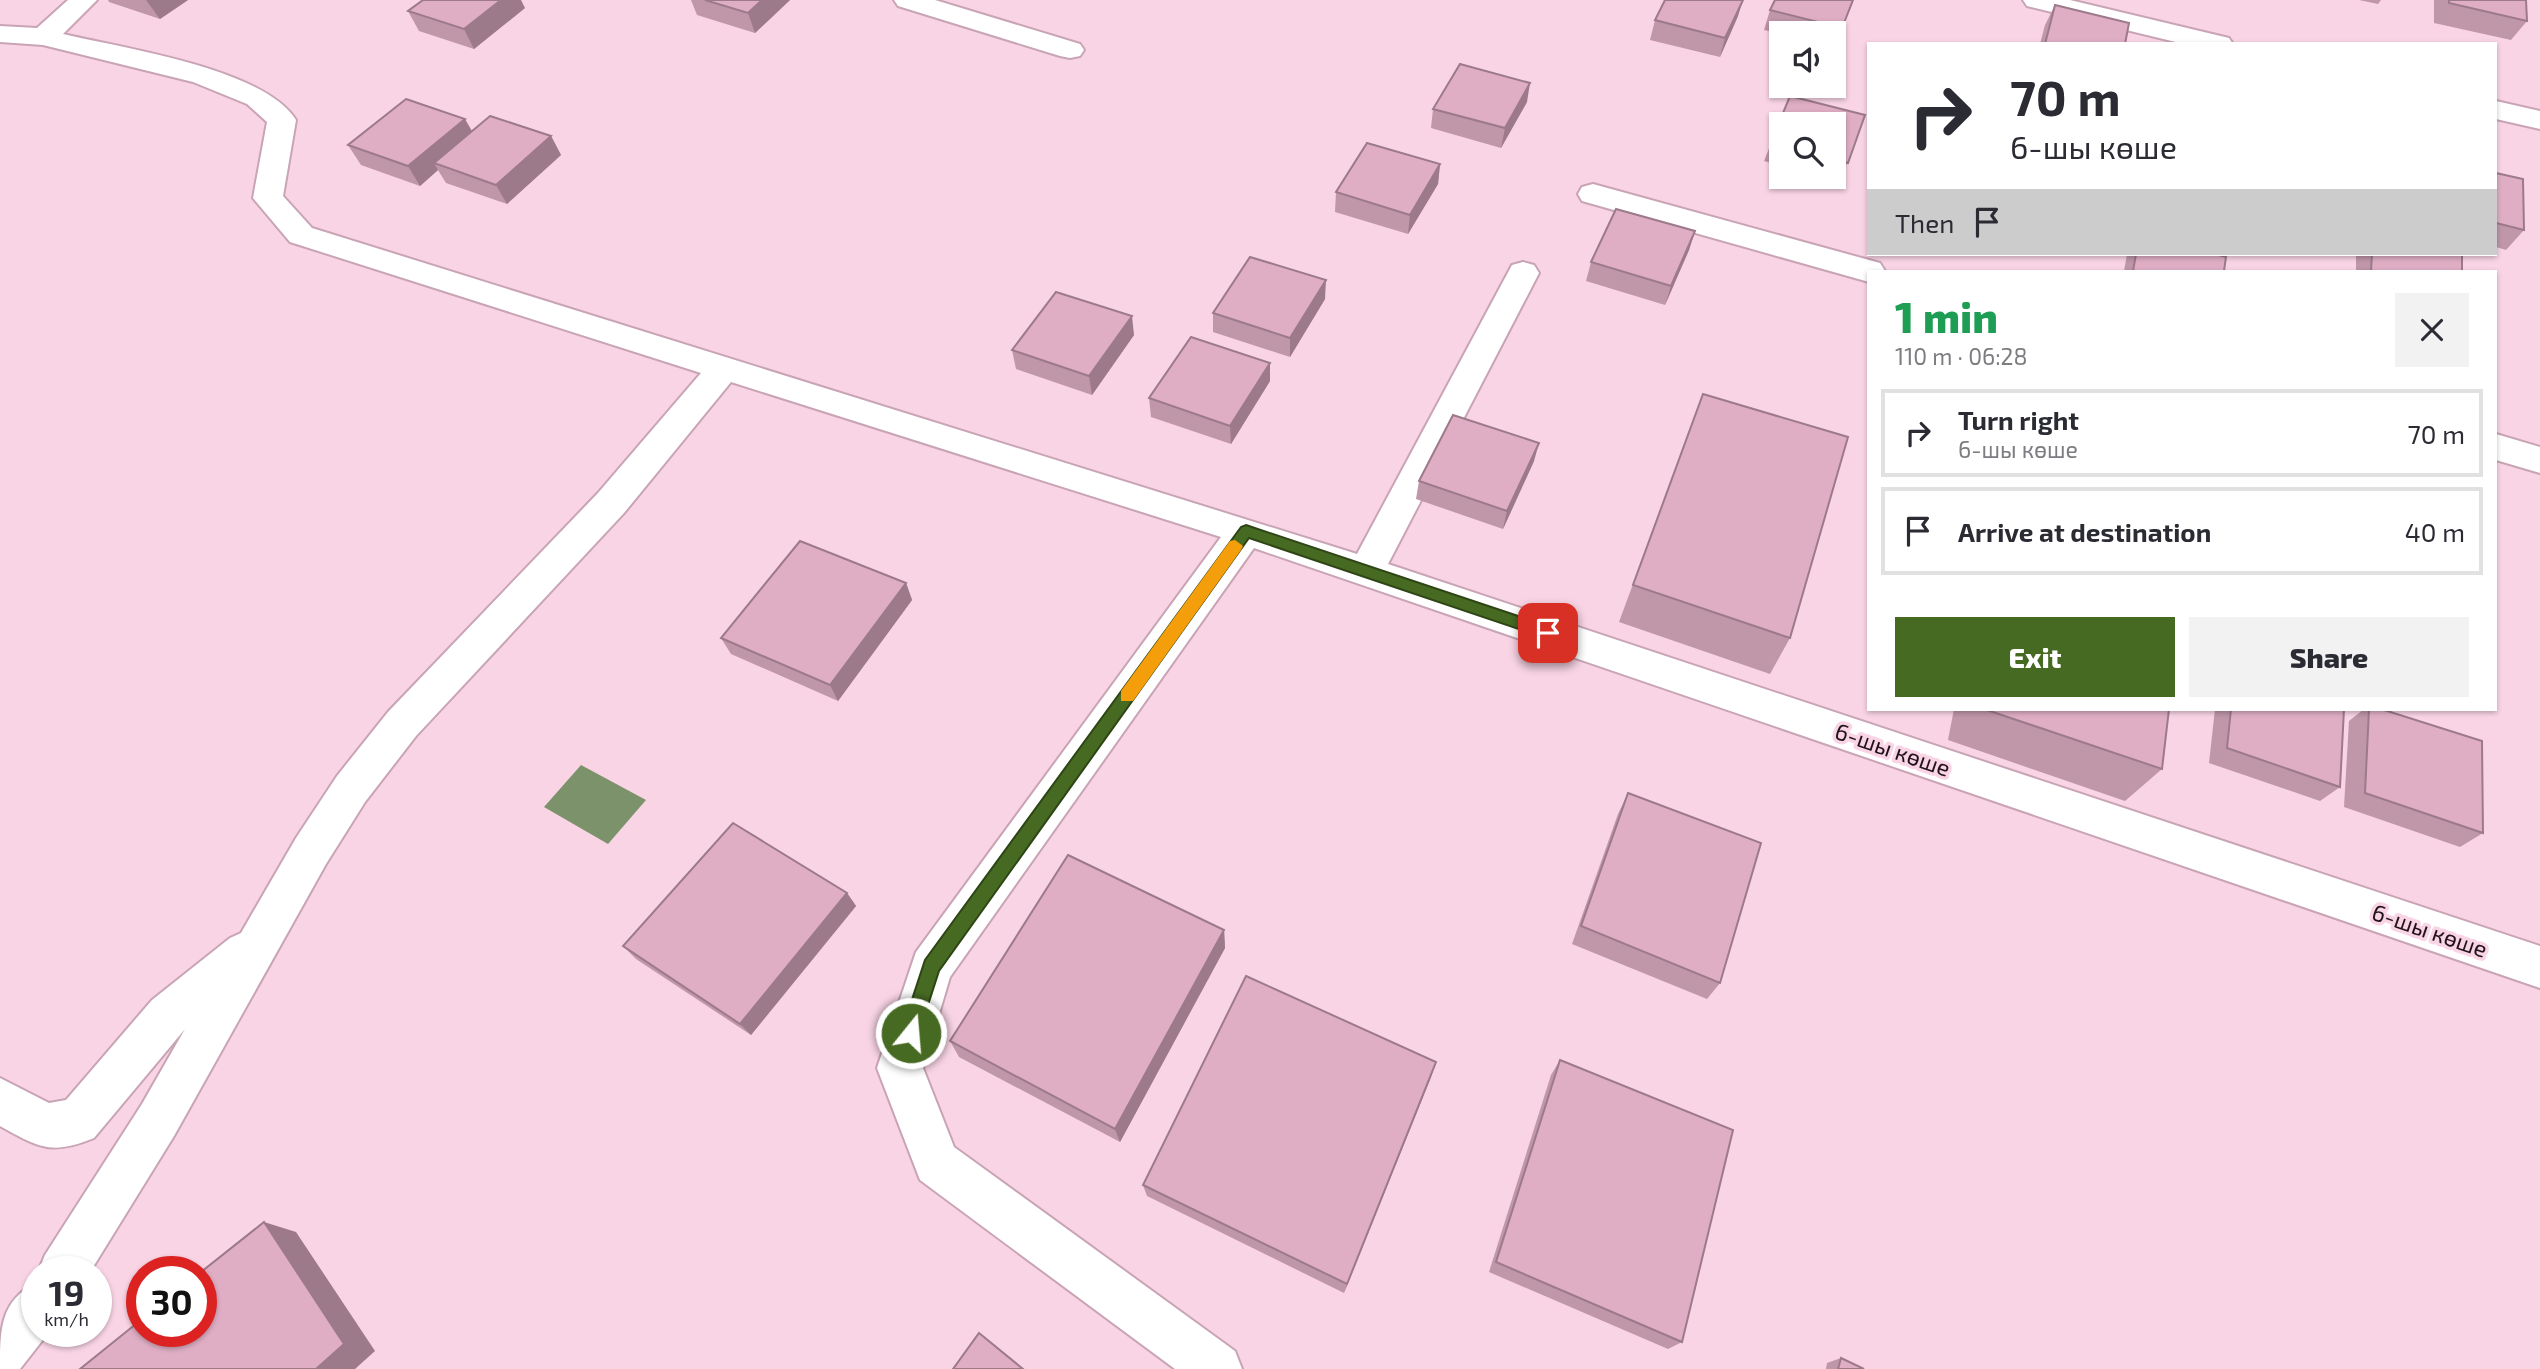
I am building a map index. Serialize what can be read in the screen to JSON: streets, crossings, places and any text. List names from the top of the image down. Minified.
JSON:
{"streets":{"street":["6-шы көше"]},"page":{"turn":["70 m","6-шы көше"],"then":"Then","heading":["1 min","110 m · 06:28"],"list":[{"name":"Turn right","note":"6-шы көше","value":"70 m"},{"name":"Arrive at destination","value":"40 m"}],"buttons":["Exit","Share"],"speed":"19 km/h","limit":"30"}}
